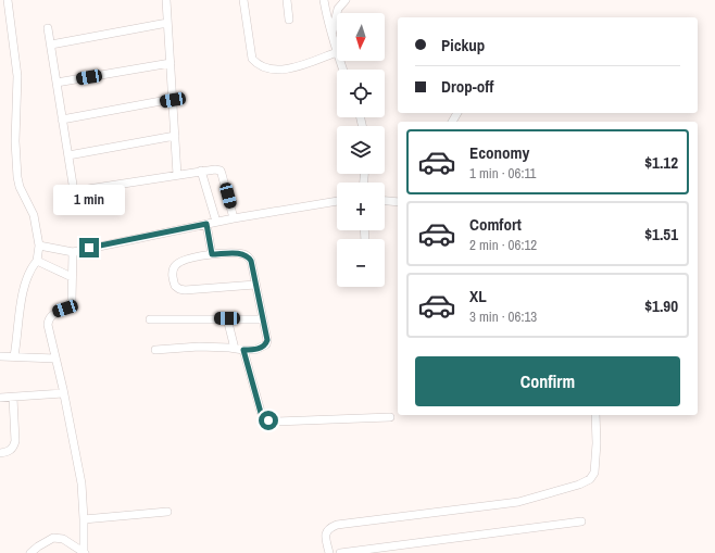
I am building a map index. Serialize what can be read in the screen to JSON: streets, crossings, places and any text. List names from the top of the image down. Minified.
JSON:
{"north":"bottom","page":{"map_buttons":["+","−"],"banner":["Pickup","Drop-off"],"list":[{"name":"Economy","note":"1 min · 06:11","value":"$1.12"},{"name":"Comfort","note":"2 min · 06:12","value":"$1.51"},{"name":"XL","note":"3 min · 06:13","value":"$1.90"}],"bubble":"1 min","buttons":"Confirm"}}
